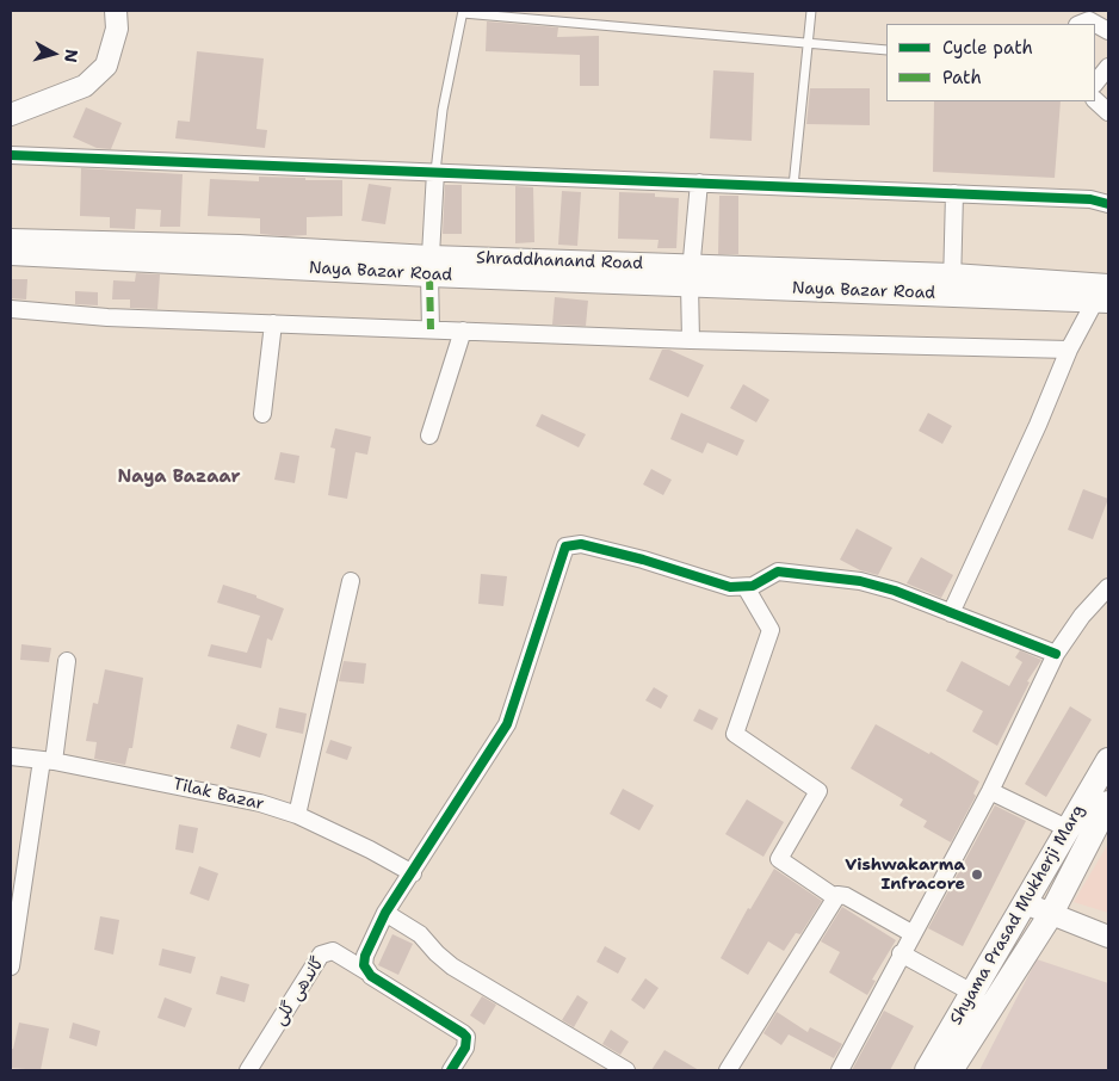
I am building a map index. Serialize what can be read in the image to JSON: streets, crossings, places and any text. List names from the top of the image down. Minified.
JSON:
{"streets":{"main road":["Shyama Prasad Mukherji Marg"],"street":["Naya Bazar Road","Tilak Bazar","گاندھی گلی"]},"districts":["Naya Bazaar"],"places":["Vishwakarma Infracore"],"legend":["Cycle path","Path"],"north":"right"}
